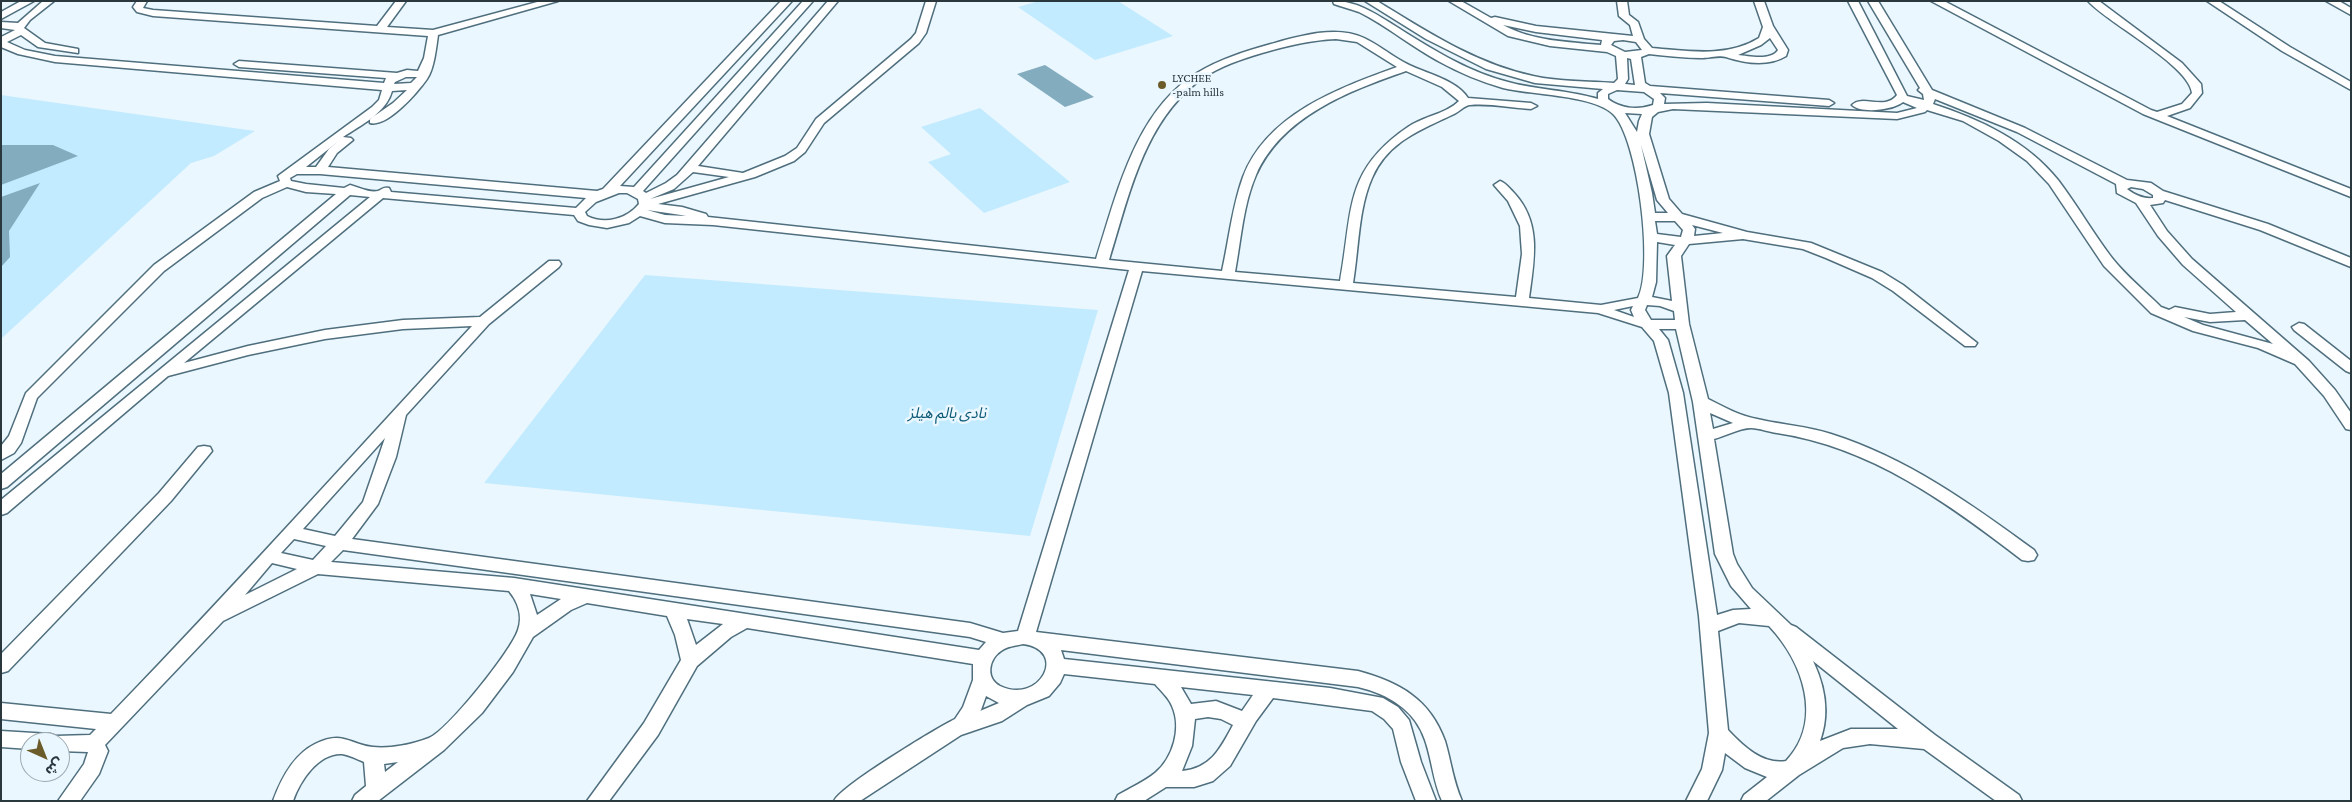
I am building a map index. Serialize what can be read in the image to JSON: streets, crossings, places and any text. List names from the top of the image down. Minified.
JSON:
{"parks":["نادى بالم هيلز"],"places":["LYCHEE -palm hills"],"north":"bottom right"}
